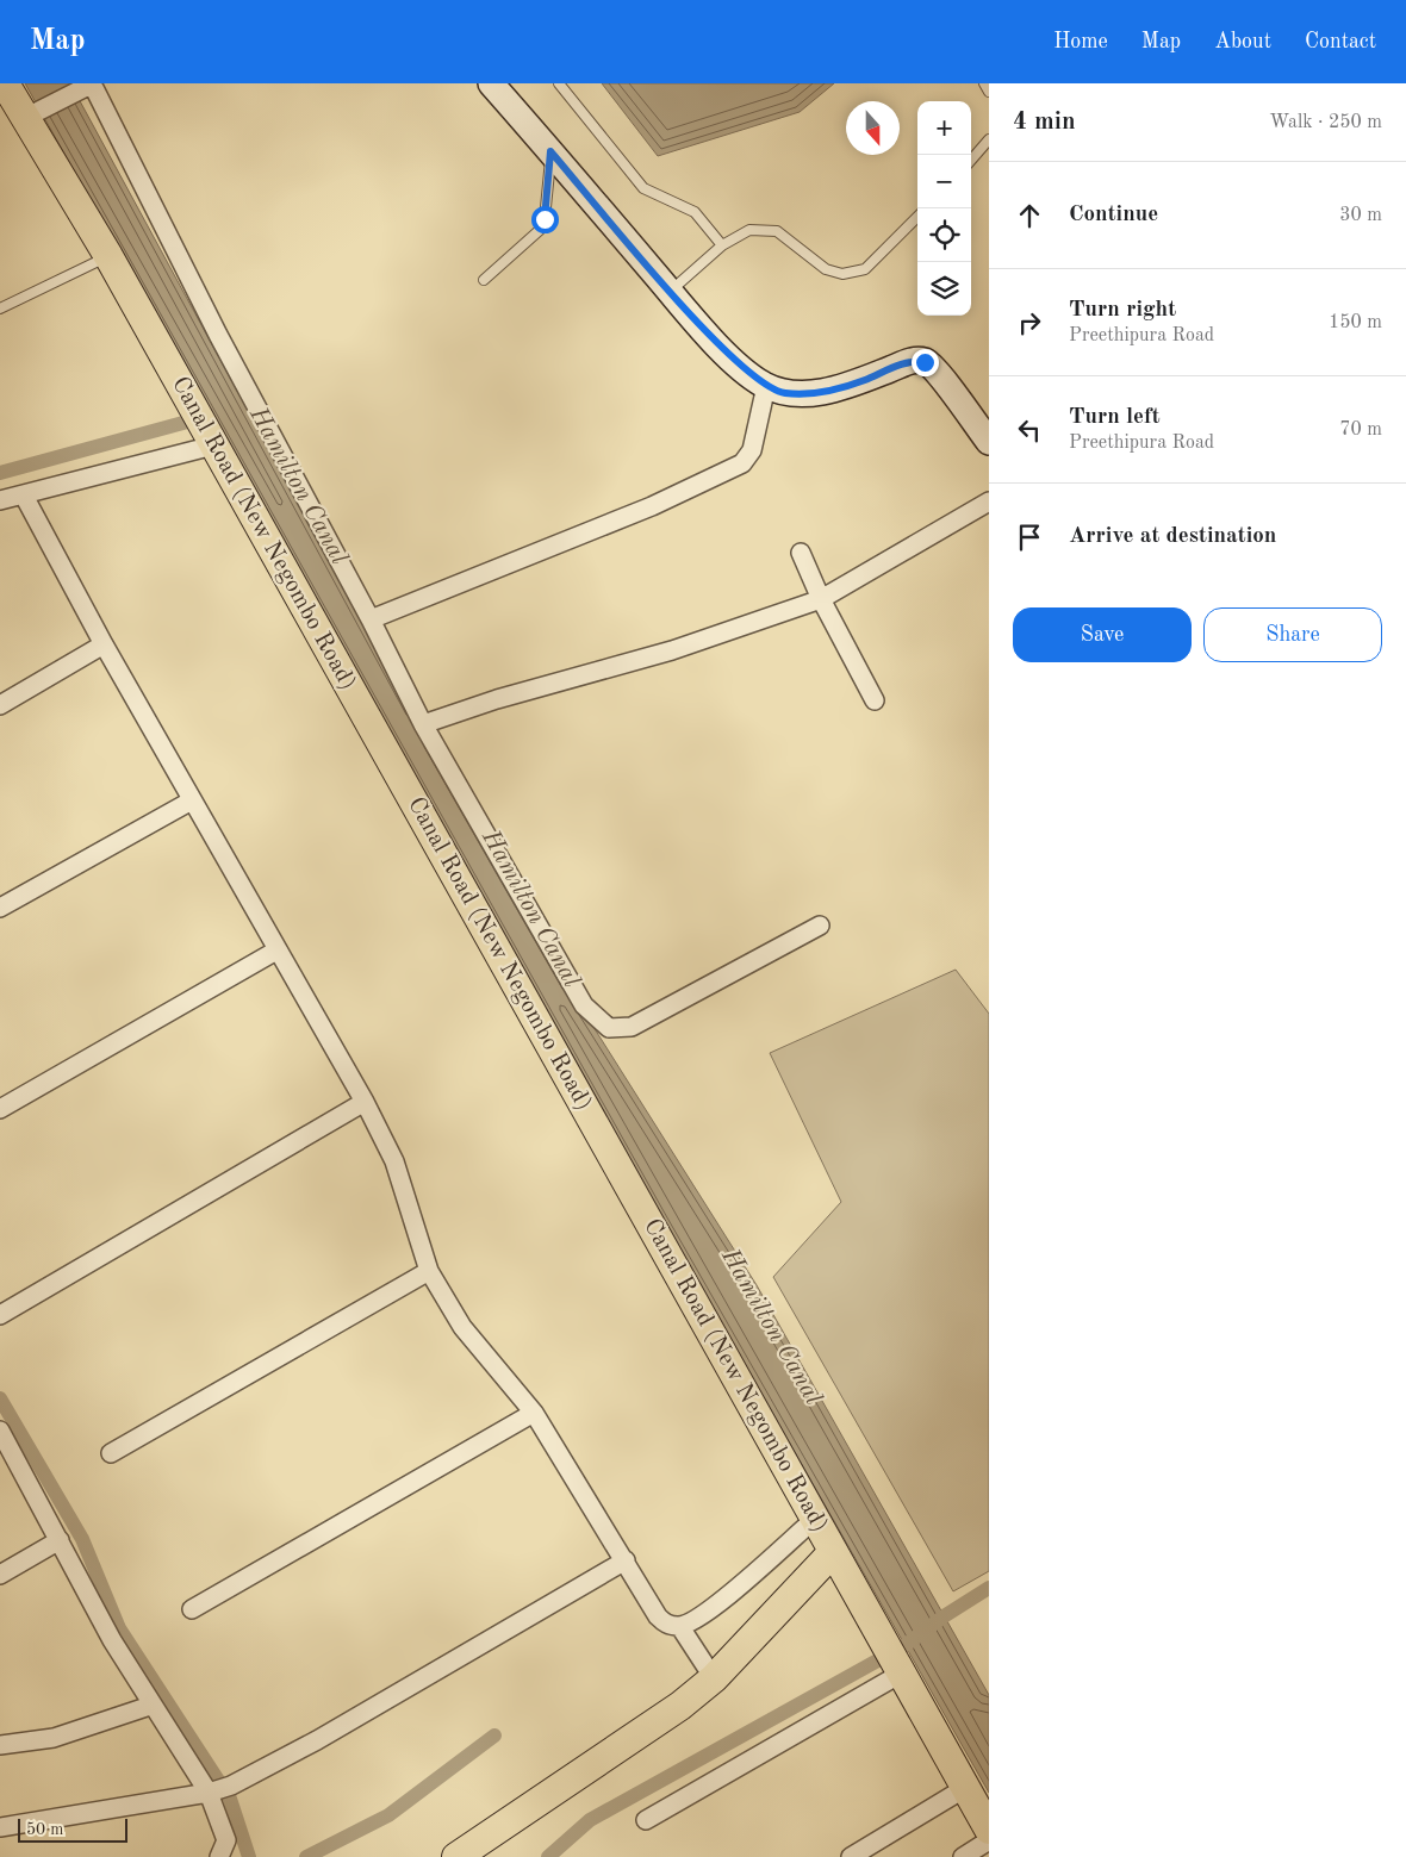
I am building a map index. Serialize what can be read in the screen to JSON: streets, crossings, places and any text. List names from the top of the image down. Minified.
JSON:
{"streets":{"main road":["Canal Road (New Negombo Road)"]},"water":["Hamilton Canal"],"scale_bar":"50 m","north":"bottom","page":{"header":"Map","nav":["Home","Map","About","Contact"],"heading":["4 min","Walk · 250 m"],"map_buttons":["+","−"],"list":[["Continue","30 m"],["Turn right","Preethipura Road","150 m"],["Turn left","Preethipura Road","70 m"],"Arrive at destination"],"buttons":["Save","Share"],"scale":"50 m"}}
